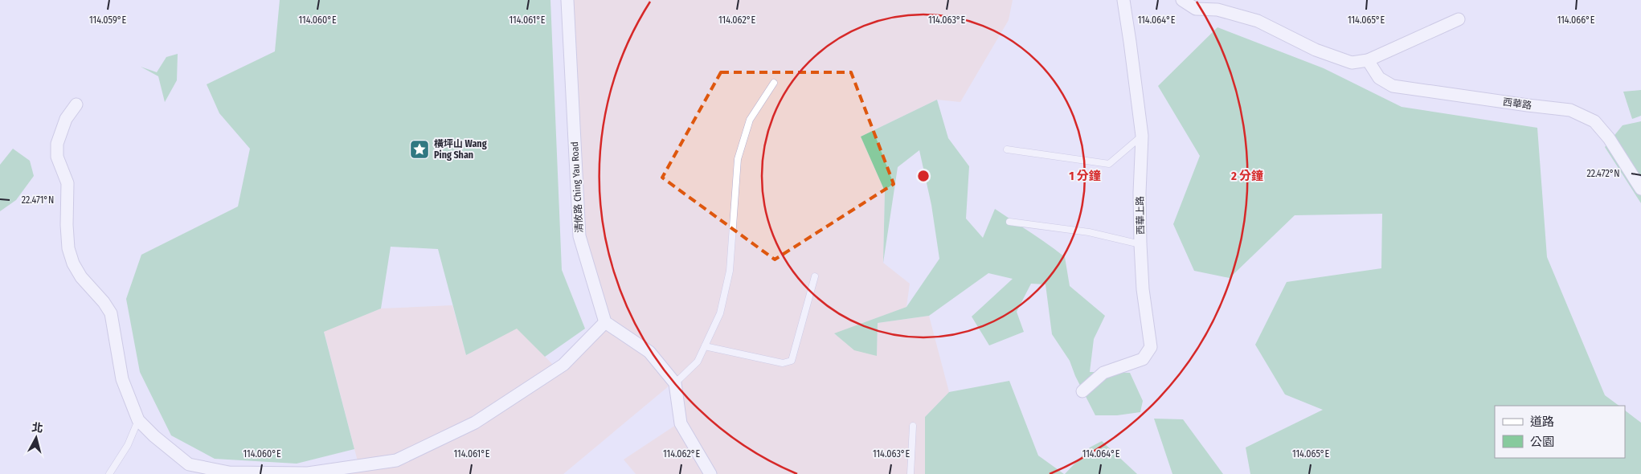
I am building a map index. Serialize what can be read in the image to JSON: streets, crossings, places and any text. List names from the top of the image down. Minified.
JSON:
{"streets":{"street":["西華路","清攸路 Ching Yau Road","西華上路"]},"places":{"place":["橫坪山 Wang Ping Shan"]},"legend":["道路","公園"],"north":"top","coordinates":["114.059°E","114.060°E","114.061°E","114.062°E","114.063°E","114.064°E","114.065°E","114.066°E","22.472°N","22.471°N"],"rings":["1 分鐘","2 分鐘"]}
